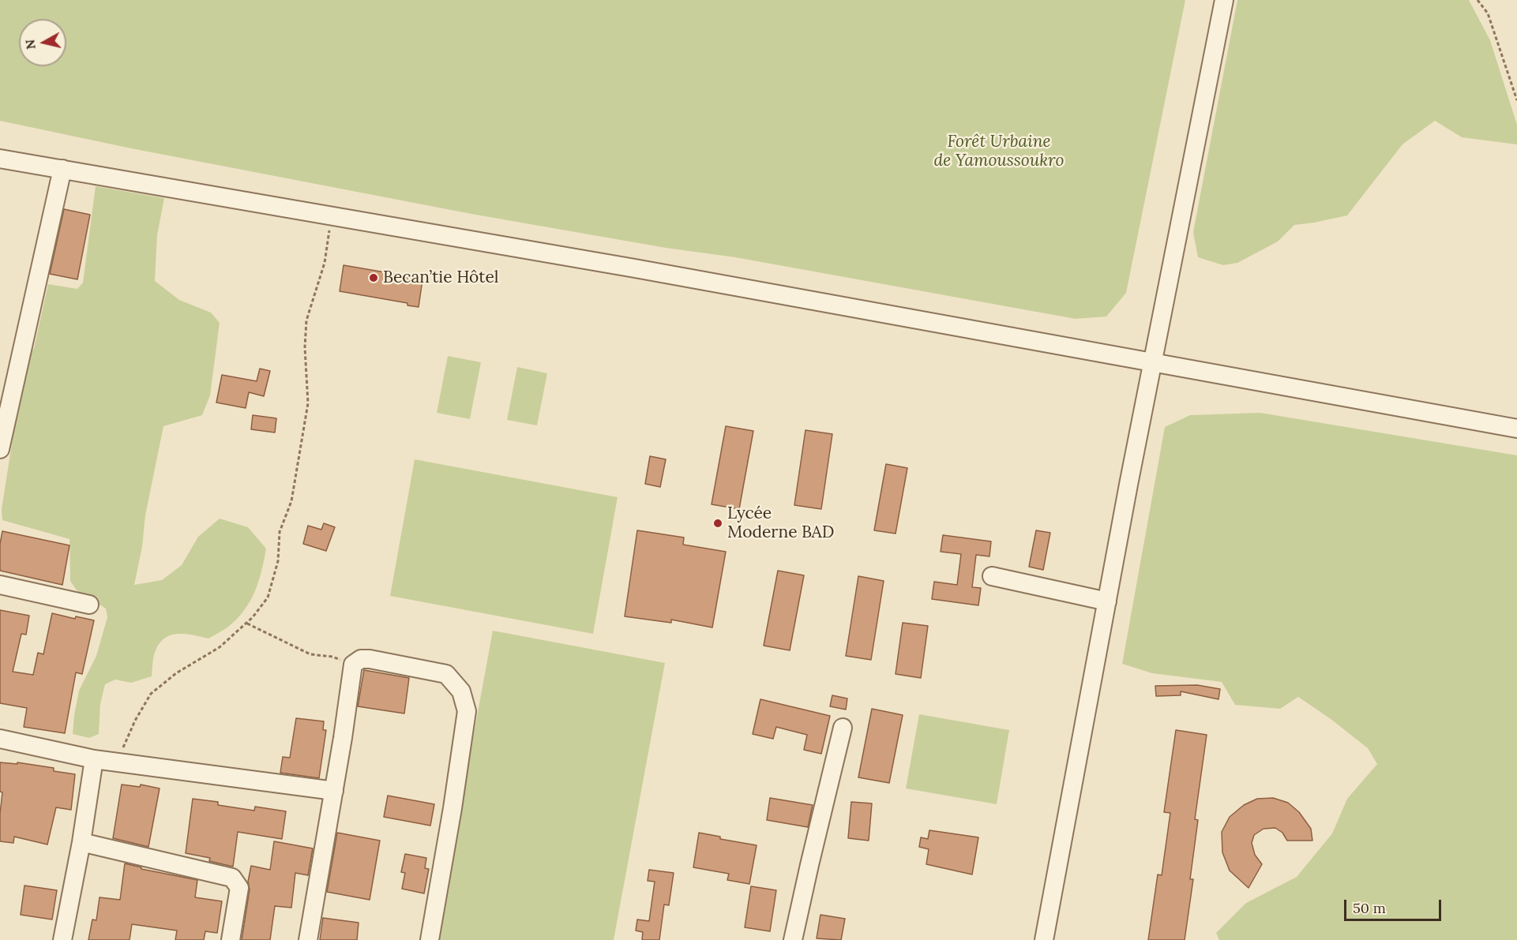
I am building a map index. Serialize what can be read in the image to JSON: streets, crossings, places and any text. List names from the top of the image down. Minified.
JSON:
{"parks":["Forêt Urbaine de Yamoussoukro"],"places":["Becan’tie Hôtel","Lycée Moderne BAD"],"scale_bar":"50 m","north":"left"}
